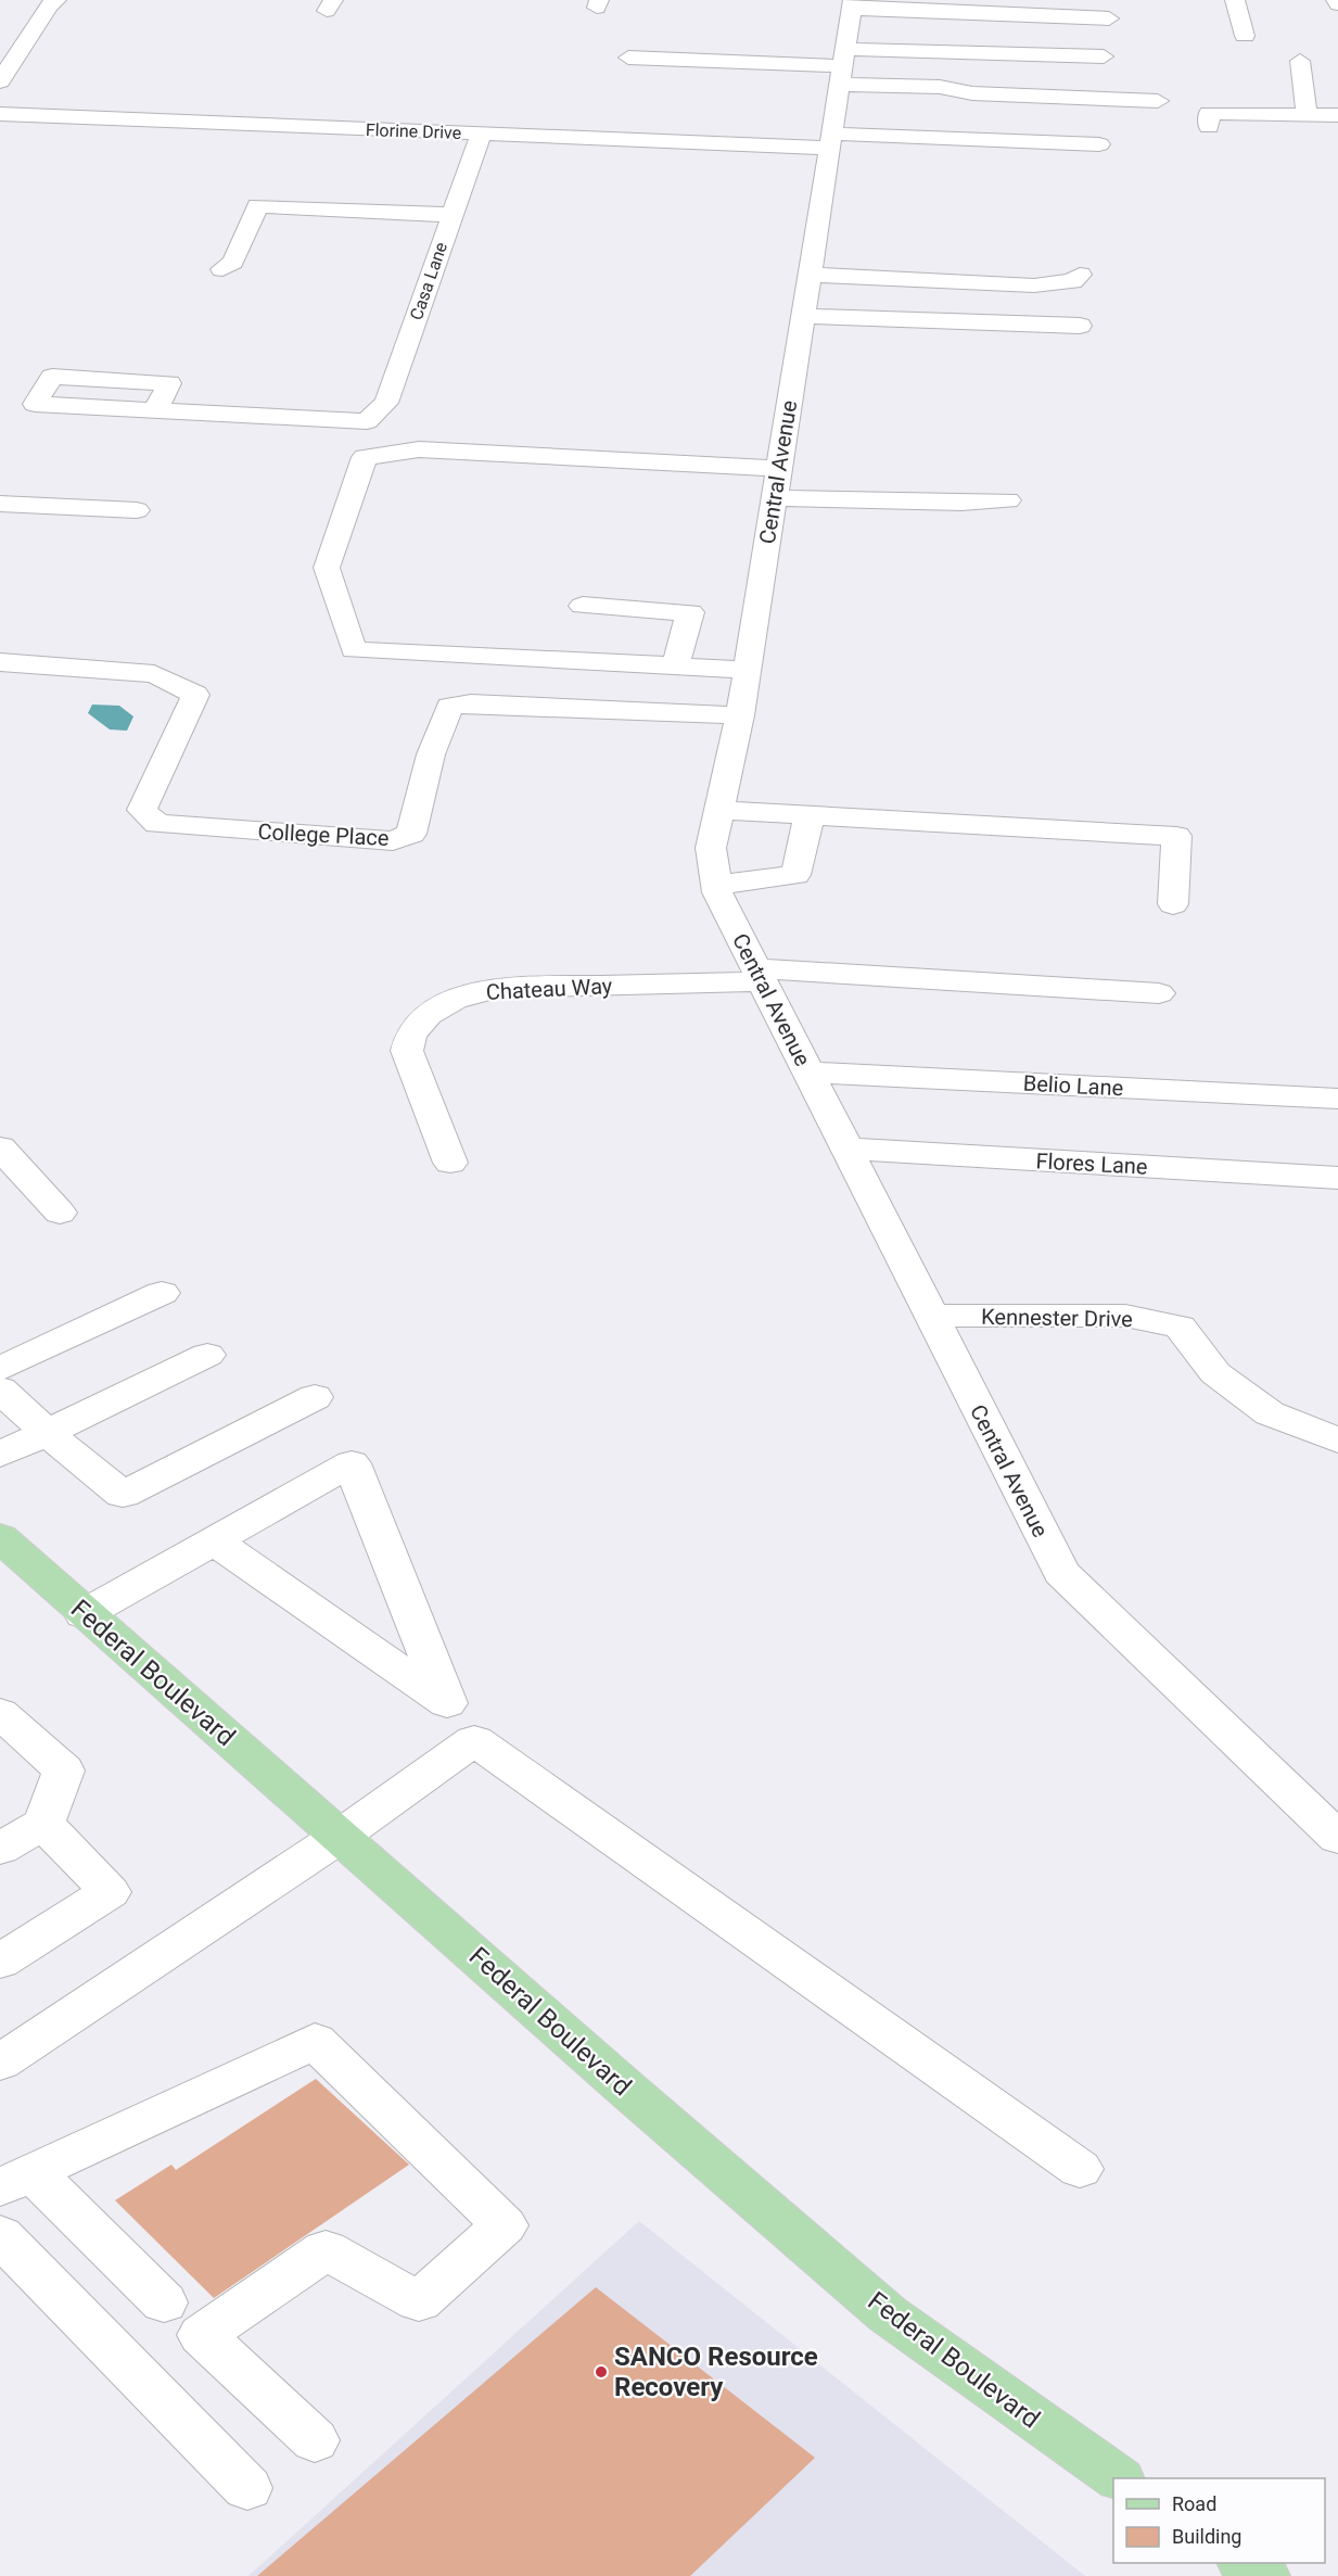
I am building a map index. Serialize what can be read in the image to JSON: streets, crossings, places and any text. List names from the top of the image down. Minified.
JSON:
{"streets":{"main road":["Federal Boulevard"],"street":["Florine Drive","Casa Lane","Central Avenue","College Place","Chateau Way","Belio Lane","Flores Lane","Kennester Drive"]},"crossings":[["Florine Drive","Casa Lane"],["Florine Drive","Central Avenue"],["Central Avenue","College Place"],["Central Avenue","Chateau Way"],["Central Avenue","Belio Lane"],["Central Avenue","Flores Lane"],["Central Avenue","Kennester Drive"]],"places":["SANCO Resource Recovery"],"legend":["Road","Building"]}
